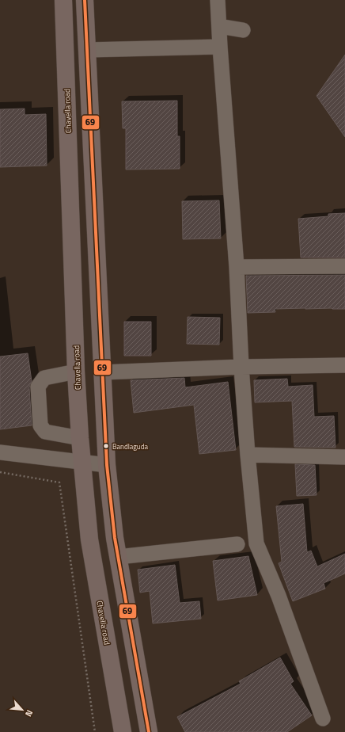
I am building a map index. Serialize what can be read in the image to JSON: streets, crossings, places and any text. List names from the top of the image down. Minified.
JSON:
{"streets":{"highway":["Chavella road"]},"places":["Bandlaguda"],"lines":["transit line 69"],"north":"bottom right"}
